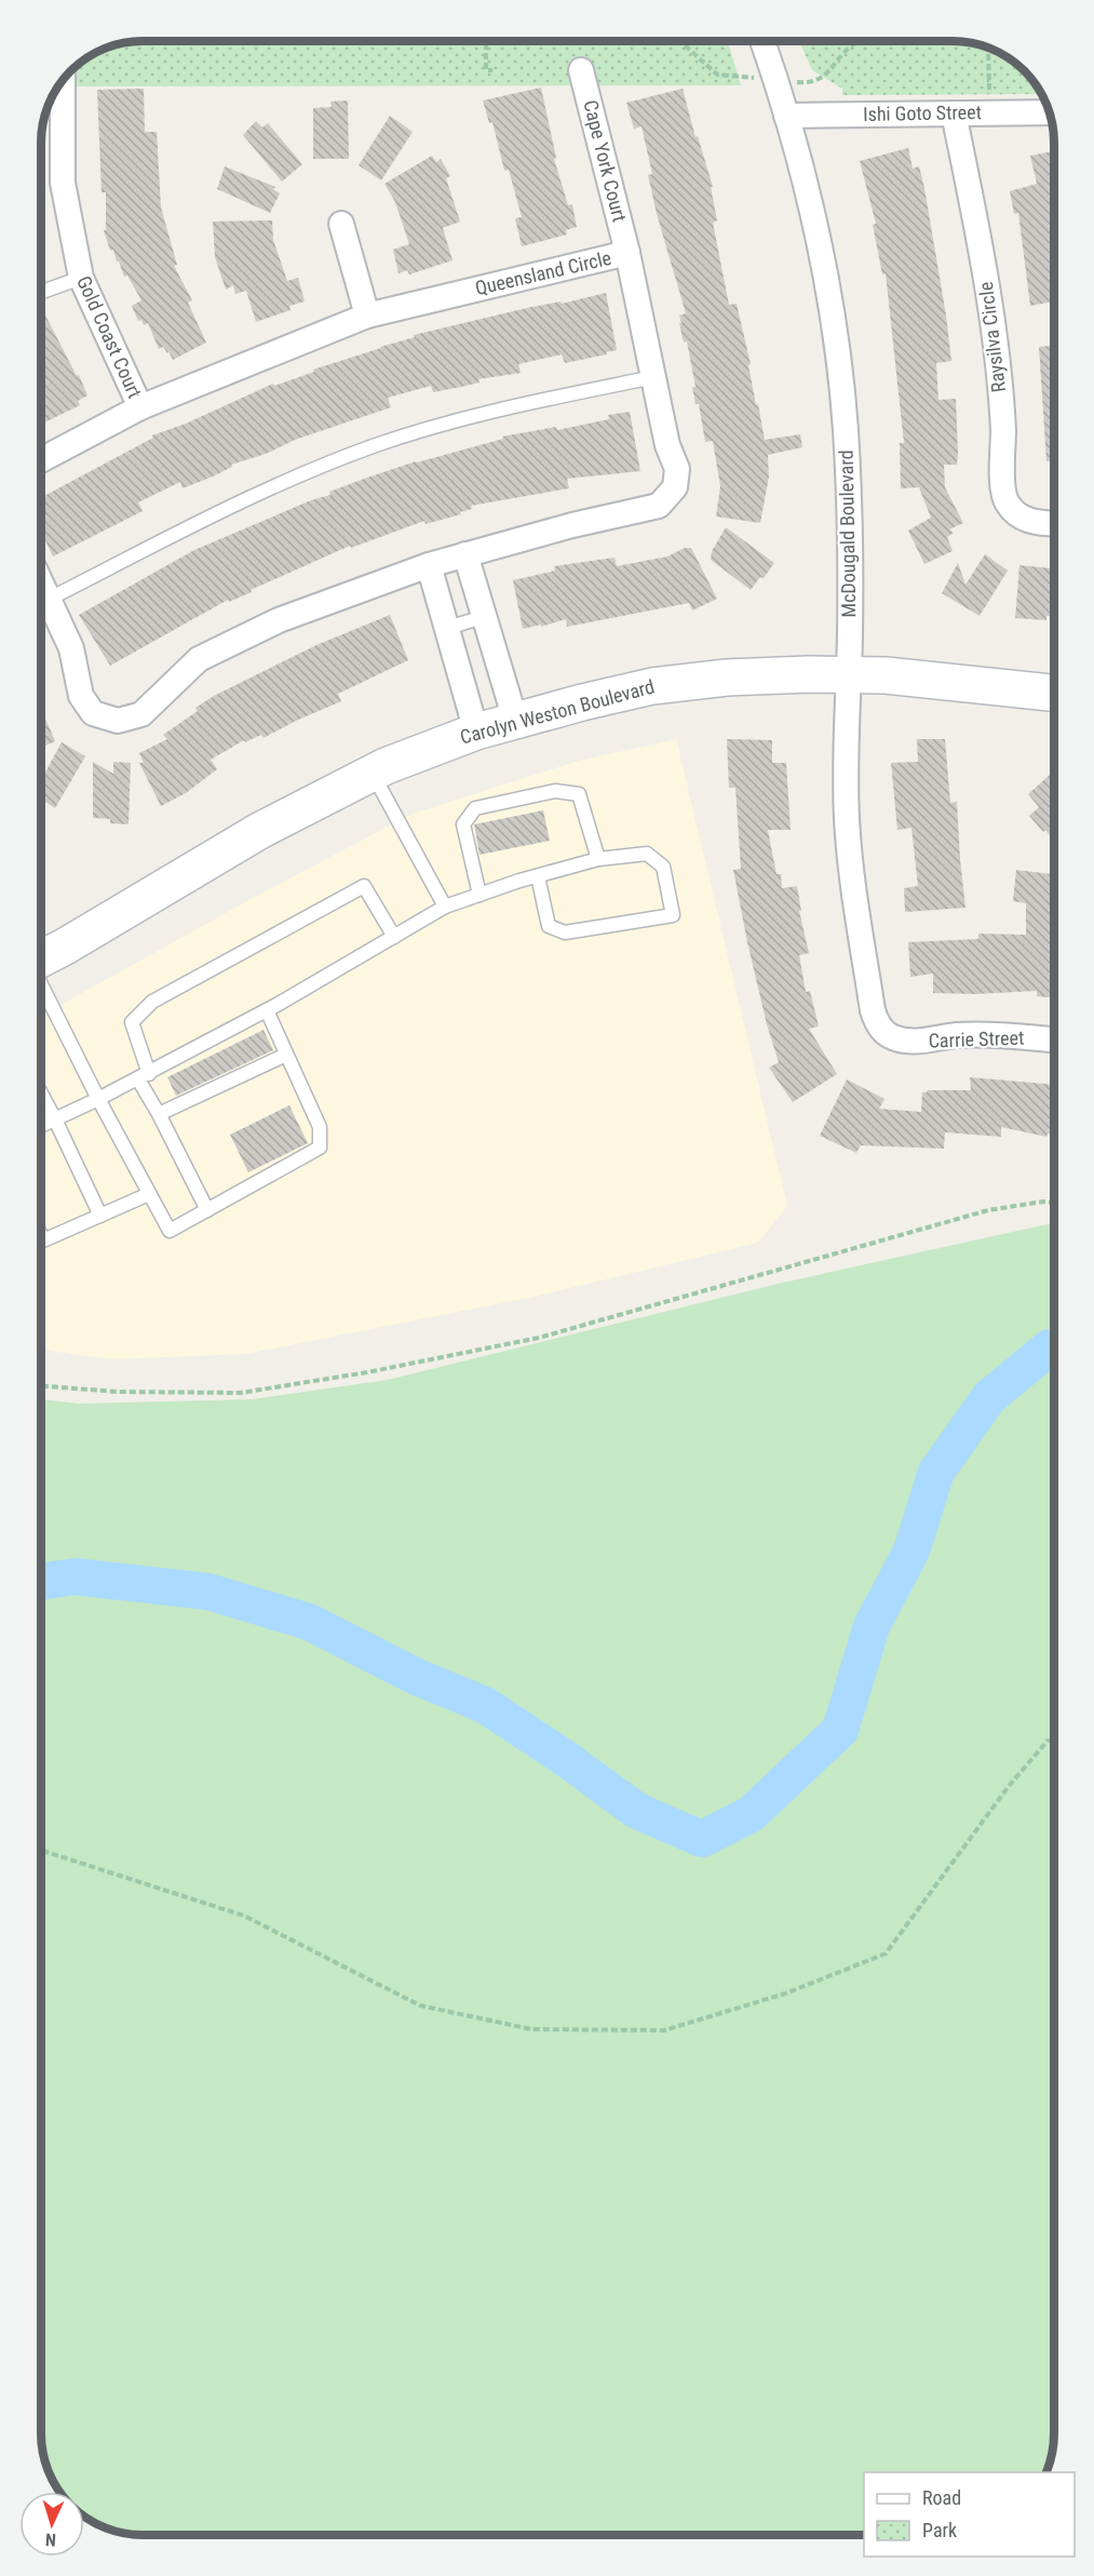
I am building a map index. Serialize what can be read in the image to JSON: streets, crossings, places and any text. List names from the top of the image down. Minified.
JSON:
{"streets":{"street":["Ishi Goto Street","Cape York Court","Queensland Circle","Gold Coast Court","Raysilva Circle","McDougald Boulevard","Carolyn Weston Boulevard","Carrie Street"]},"crossings":[["Ishi Goto Street","Raysilva Circle"],["Ishi Goto Street","McDougald Boulevard"],["Cape York Court","Queensland Circle"],["Queensland Circle","Gold Coast Court"],["McDougald Boulevard","Carolyn Weston Boulevard"],["McDougald Boulevard","Carrie Street"]],"legend":["Road","Park"],"north":"bottom"}
